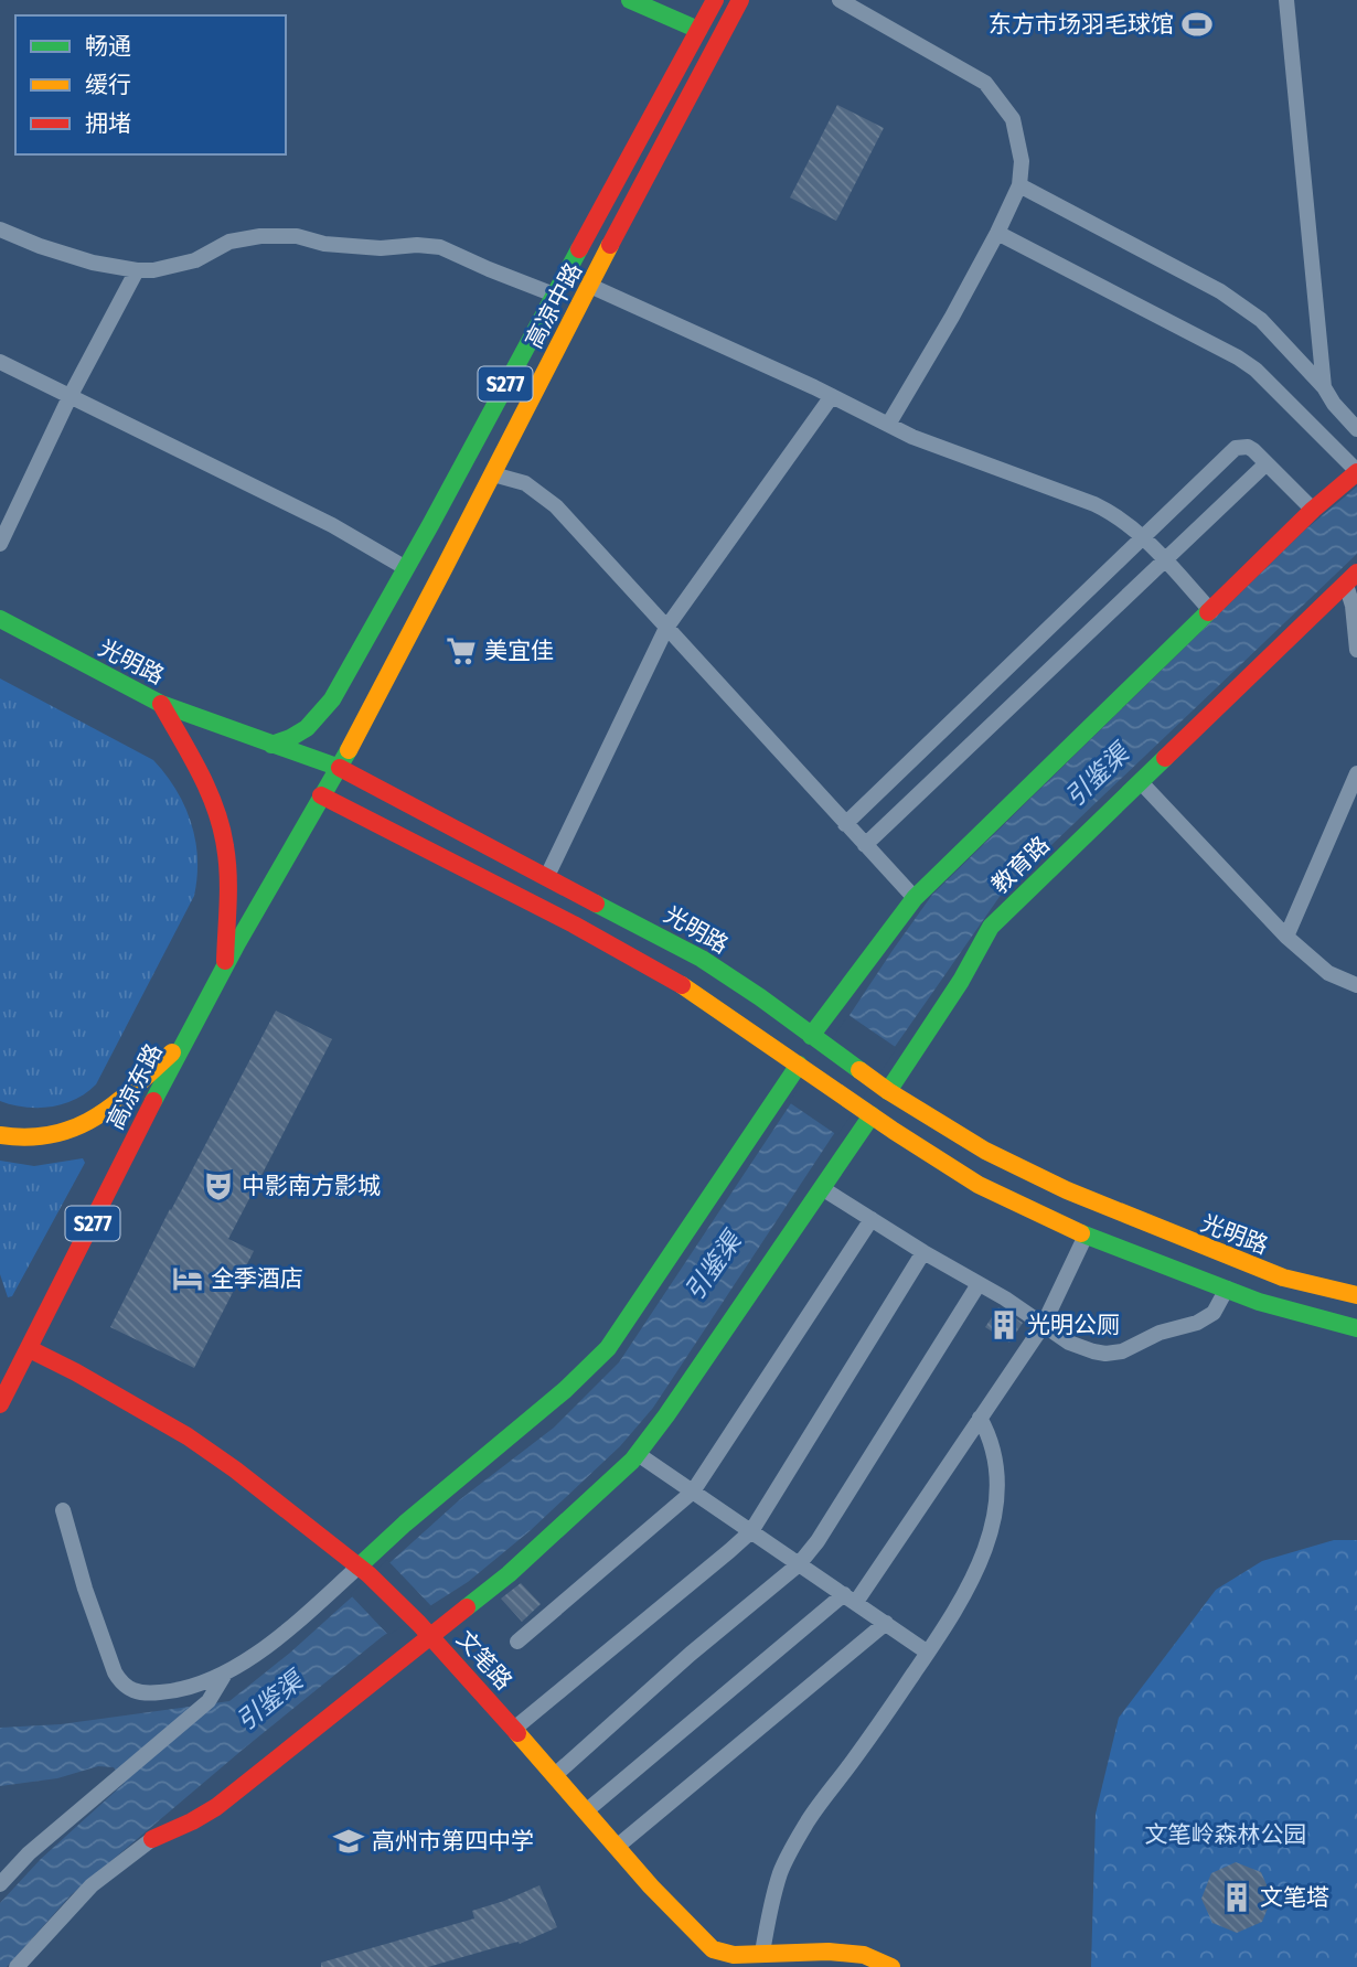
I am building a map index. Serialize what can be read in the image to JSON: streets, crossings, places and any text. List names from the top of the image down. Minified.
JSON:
{"streets":{"main road":["高凉中路","S277","光明路","教育路","高凉东路","文笔路"]},"crossings":[["高凉中路","光明路"],["高凉中路","高凉东路"],["S277","光明路"],["S277","高凉东路"],["光明路","教育路"],["高凉东路","文笔路"]],"water":["引鉴渠"],"parks":["文笔岭森林公园"],"places":{"sports":["东方市场羽毛球馆"],"supermarket":["美宜佳"],"theatre":["中影南方影城"],"hotel":["全季酒店"],"building":["光明公厕","文笔塔"],"school or university":["高州市第四中学"]},"legend":["畅通","缓行","拥堵"]}
